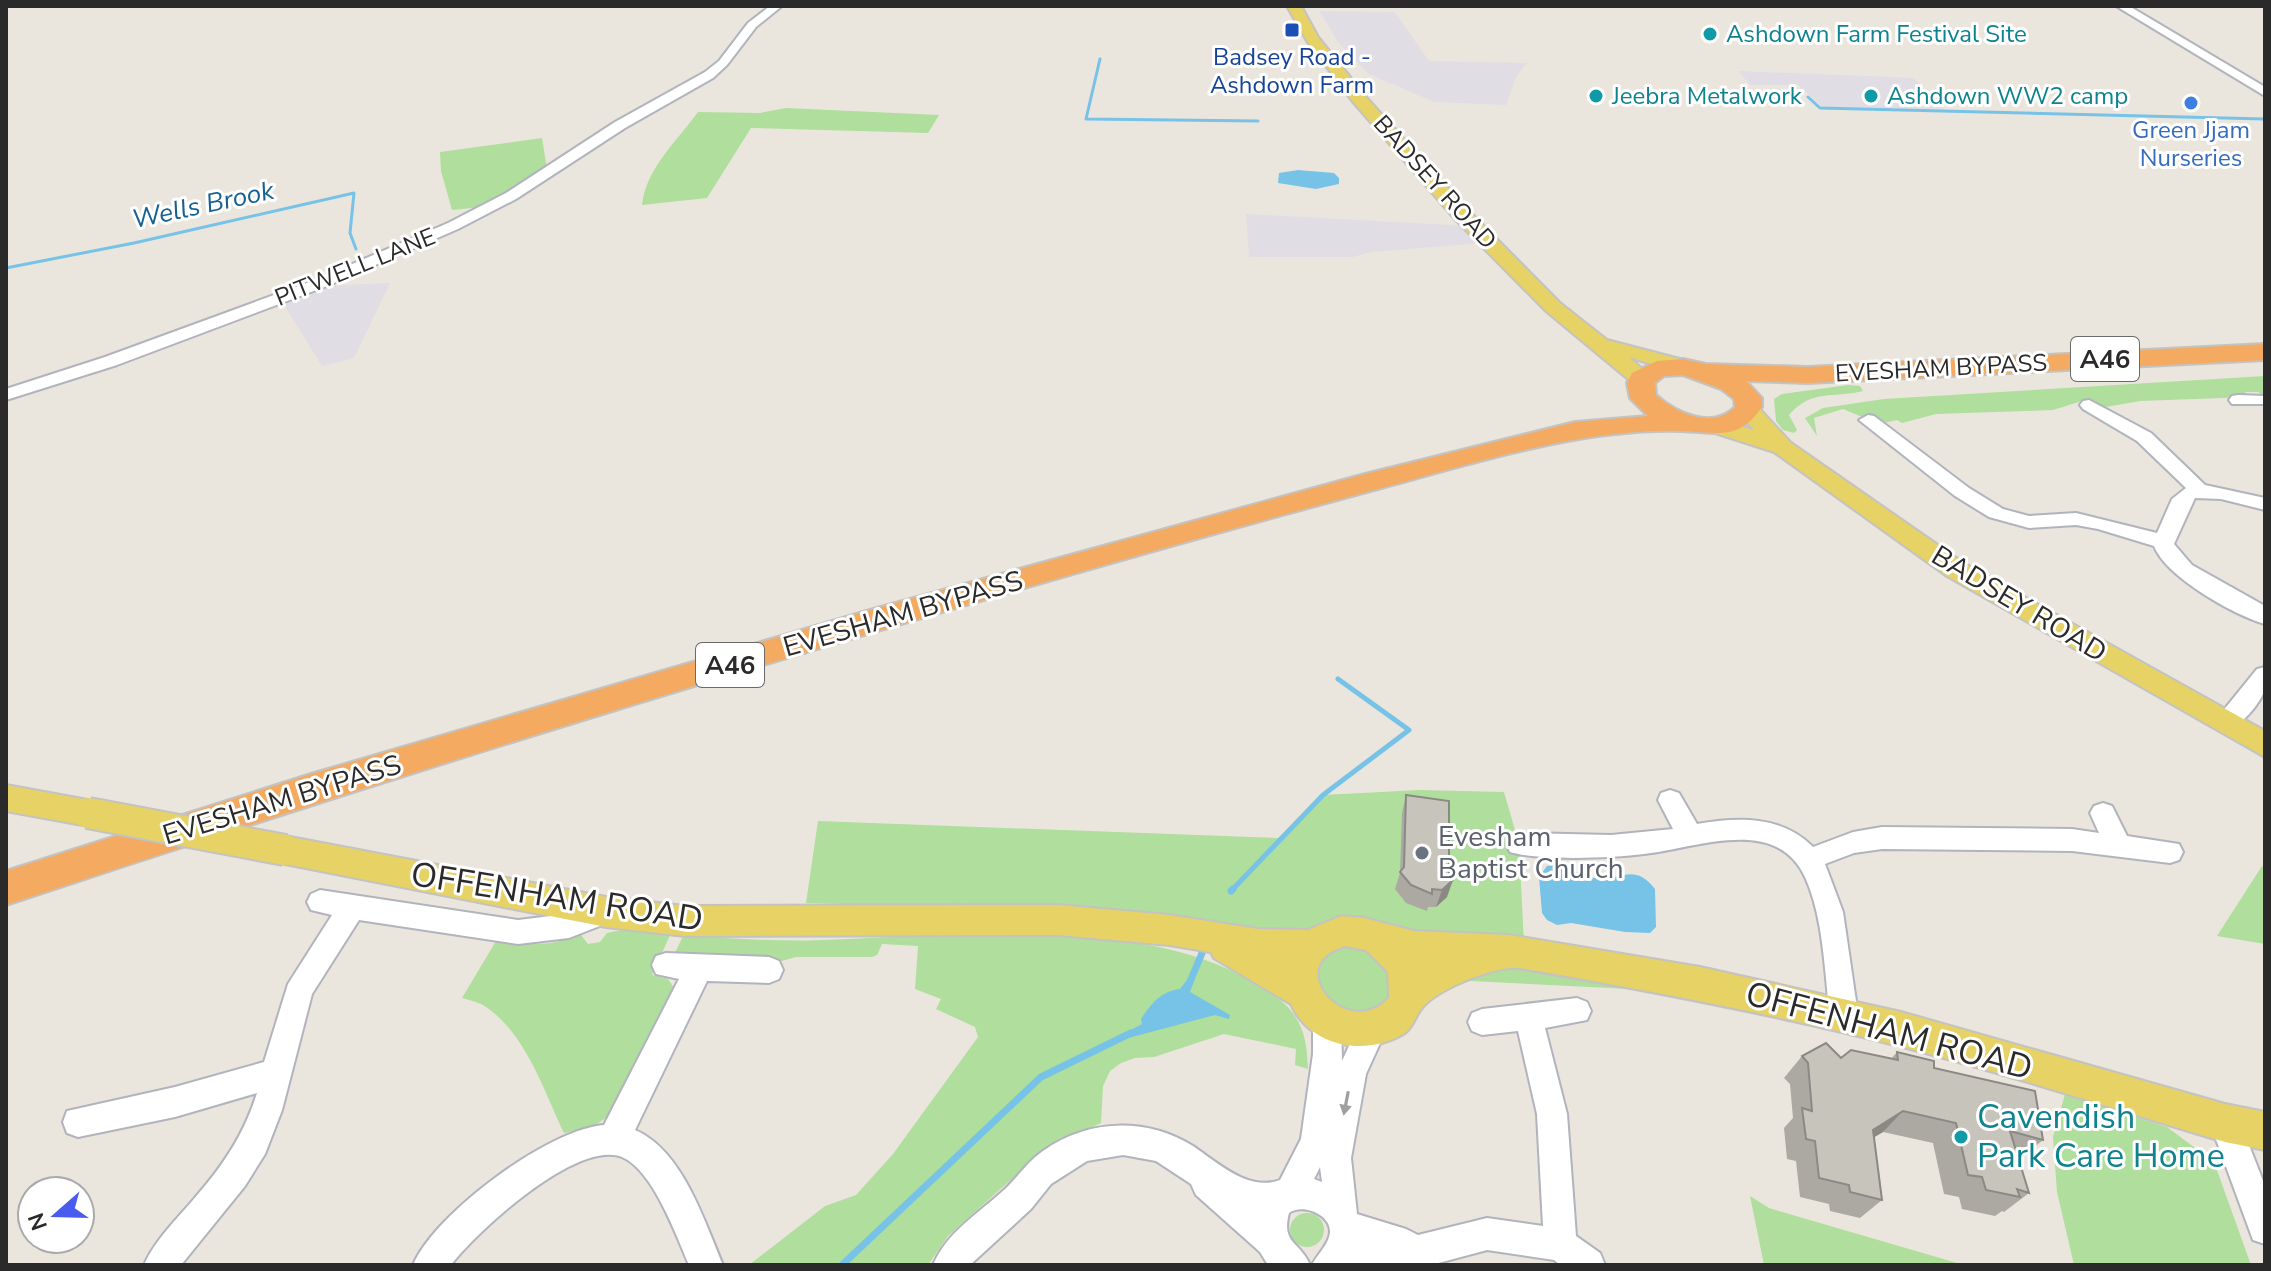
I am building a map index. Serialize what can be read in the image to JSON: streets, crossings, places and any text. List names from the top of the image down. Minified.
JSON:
{"streets":{"highway":["A46","EVESHAM BYPASS"],"main road":["BADSEY ROAD","OFFENHAM ROAD"],"street":["PITWELL LANE"]},"crossings":[["BADSEY ROAD","EVESHAM BYPASS"]],"water":["Wells Brook"],"places":{"transit":["Badsey Road - Ashdown Farm"],"other":["Ashdown Farm Festival Site","Jeebra Metalwork","Ashdown WW2 camp","Green Jjam Nurseries","Evesham Baptist Church","Cavendish Park Care Home"]},"north":"left"}
